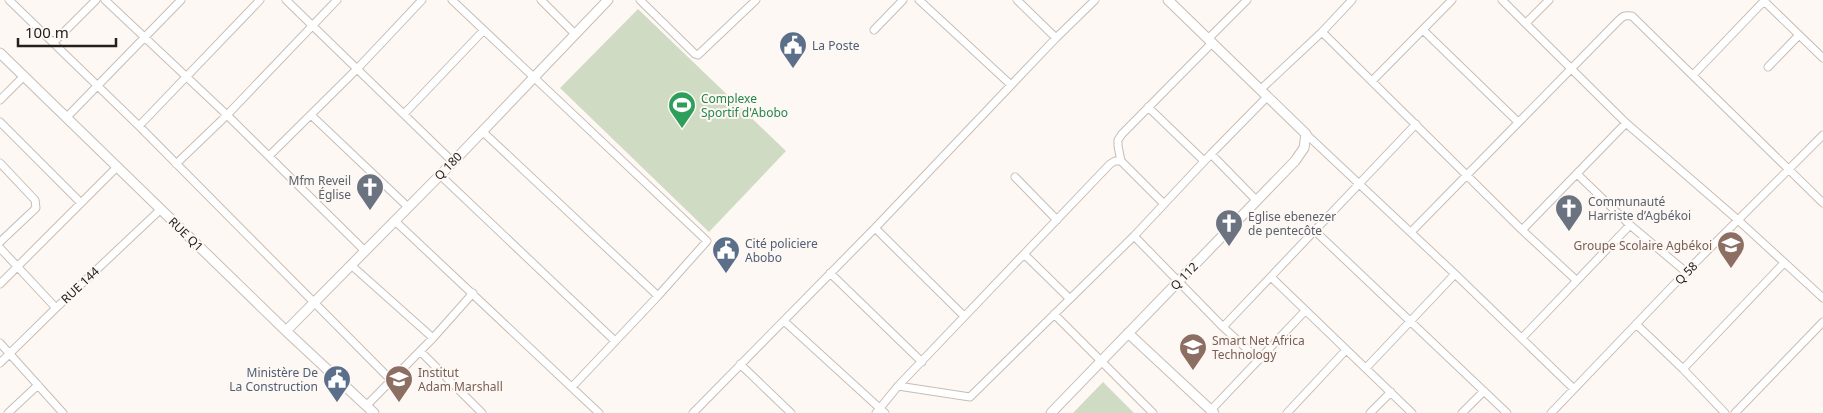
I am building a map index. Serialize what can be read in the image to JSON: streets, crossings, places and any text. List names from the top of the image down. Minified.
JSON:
{"streets":{"street":["Q 180","RUE Q1","Q 58","Q 112","RUE 144"]},"crossings":[["Q 180","RUE Q1"],["RUE Q1","RUE 144"]],"places":{"public building":["La Poste","Cité policiere Abobo","Ministère De La Construction"],"sports":["Complexe Sportif d'Abobo"],"church":["Mfm Reveil Église","Communauté Harriste d’Agbékoi","Eglise ebenezer de pentecôte"],"school or university":["Groupe Scolaire Agbékoi","Smart Net Africa Technology","Institut Adam Marshall"]},"scale_bar":"100 m"}
